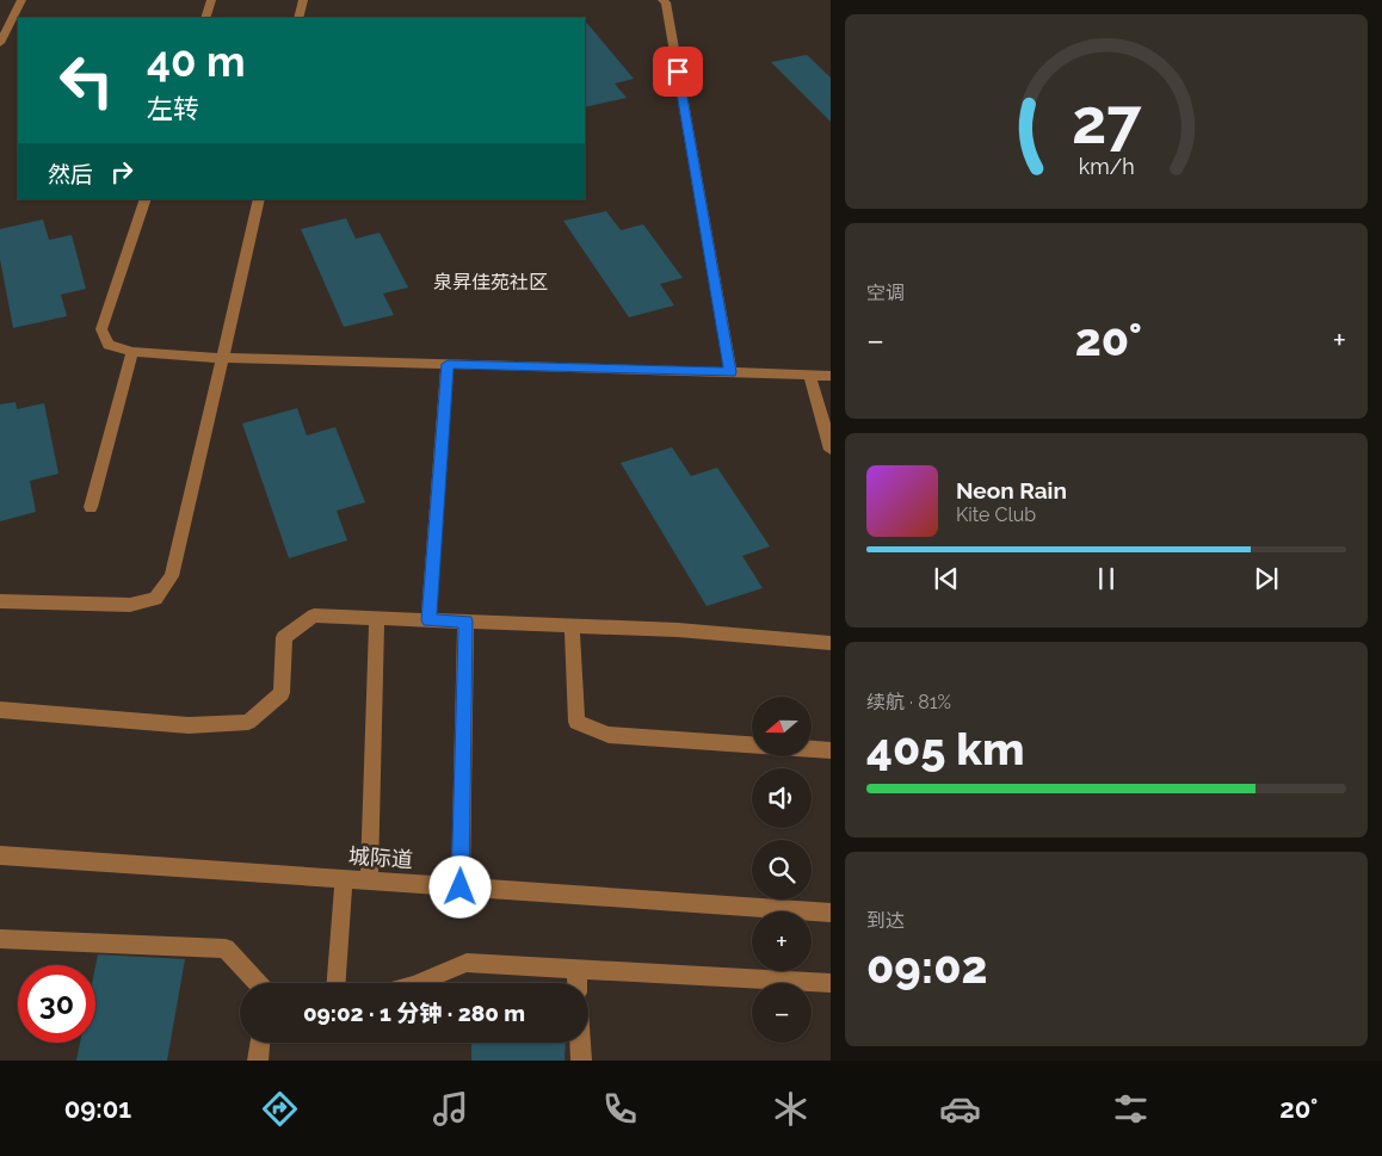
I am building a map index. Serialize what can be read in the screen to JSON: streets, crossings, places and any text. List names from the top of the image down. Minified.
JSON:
{"streets":{"street":["城际道"]},"districts":["泉昇佳苑社区"],"north":"left","page":{"turn":["40 m","左转"],"then":"然后","tile":["空调",["续航 · 81%","405 km"],["到达","09:02"]],"heat":["−","20°","+"],"song":["Neon Rain","Kite Club"],"map_buttons":["+","−"],"limit":"30","trip":"09:02 · 1 分钟 · 280 m","tabs":["09:01","20°"],"gauge":["27","km/h"]}}
